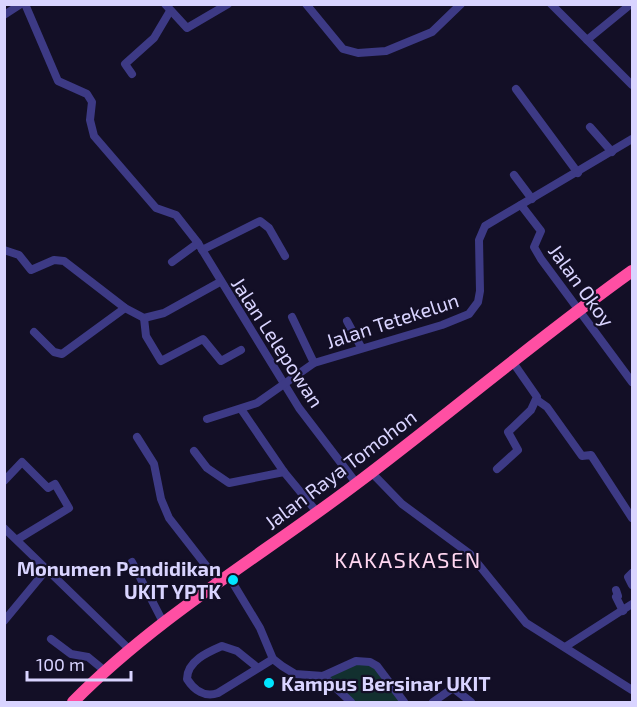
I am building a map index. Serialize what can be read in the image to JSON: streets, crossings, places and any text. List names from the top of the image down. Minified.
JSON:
{"streets":{"highway":["Jalan Raya Tomohon"],"street":["Jalan Okoy","Jalan Tetekelun","Jalan Lelepowan"]},"crossings":[["Jalan Okoy","Jalan Tetekelun"],["Jalan Okoy","Jalan Raya Tomohon"],["Jalan Tetekelun","Jalan Lelepowan"],["Jalan Lelepowan","Jalan Raya Tomohon"]],"districts":["KAKASKASEN"],"places":["Monumen Pendidikan UKIT YPTK","Kampus Bersinar UKIT"],"scale_bar":"100 m"}
